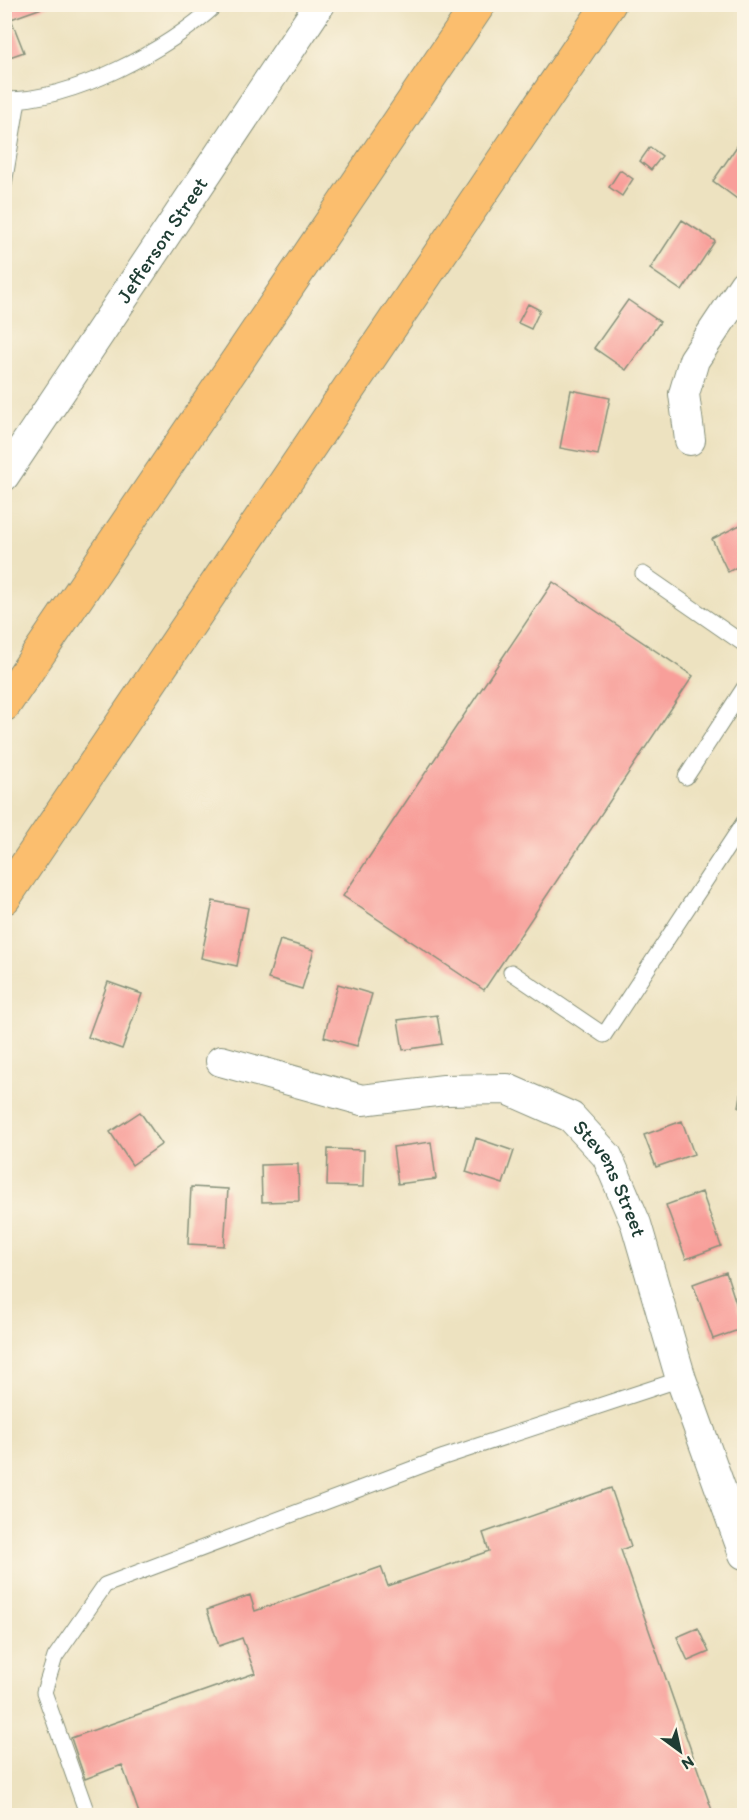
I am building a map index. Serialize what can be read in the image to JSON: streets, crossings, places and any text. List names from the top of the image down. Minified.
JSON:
{"streets":{"street":["Jefferson Street","Stevens Street"]},"north":"bottom right"}
